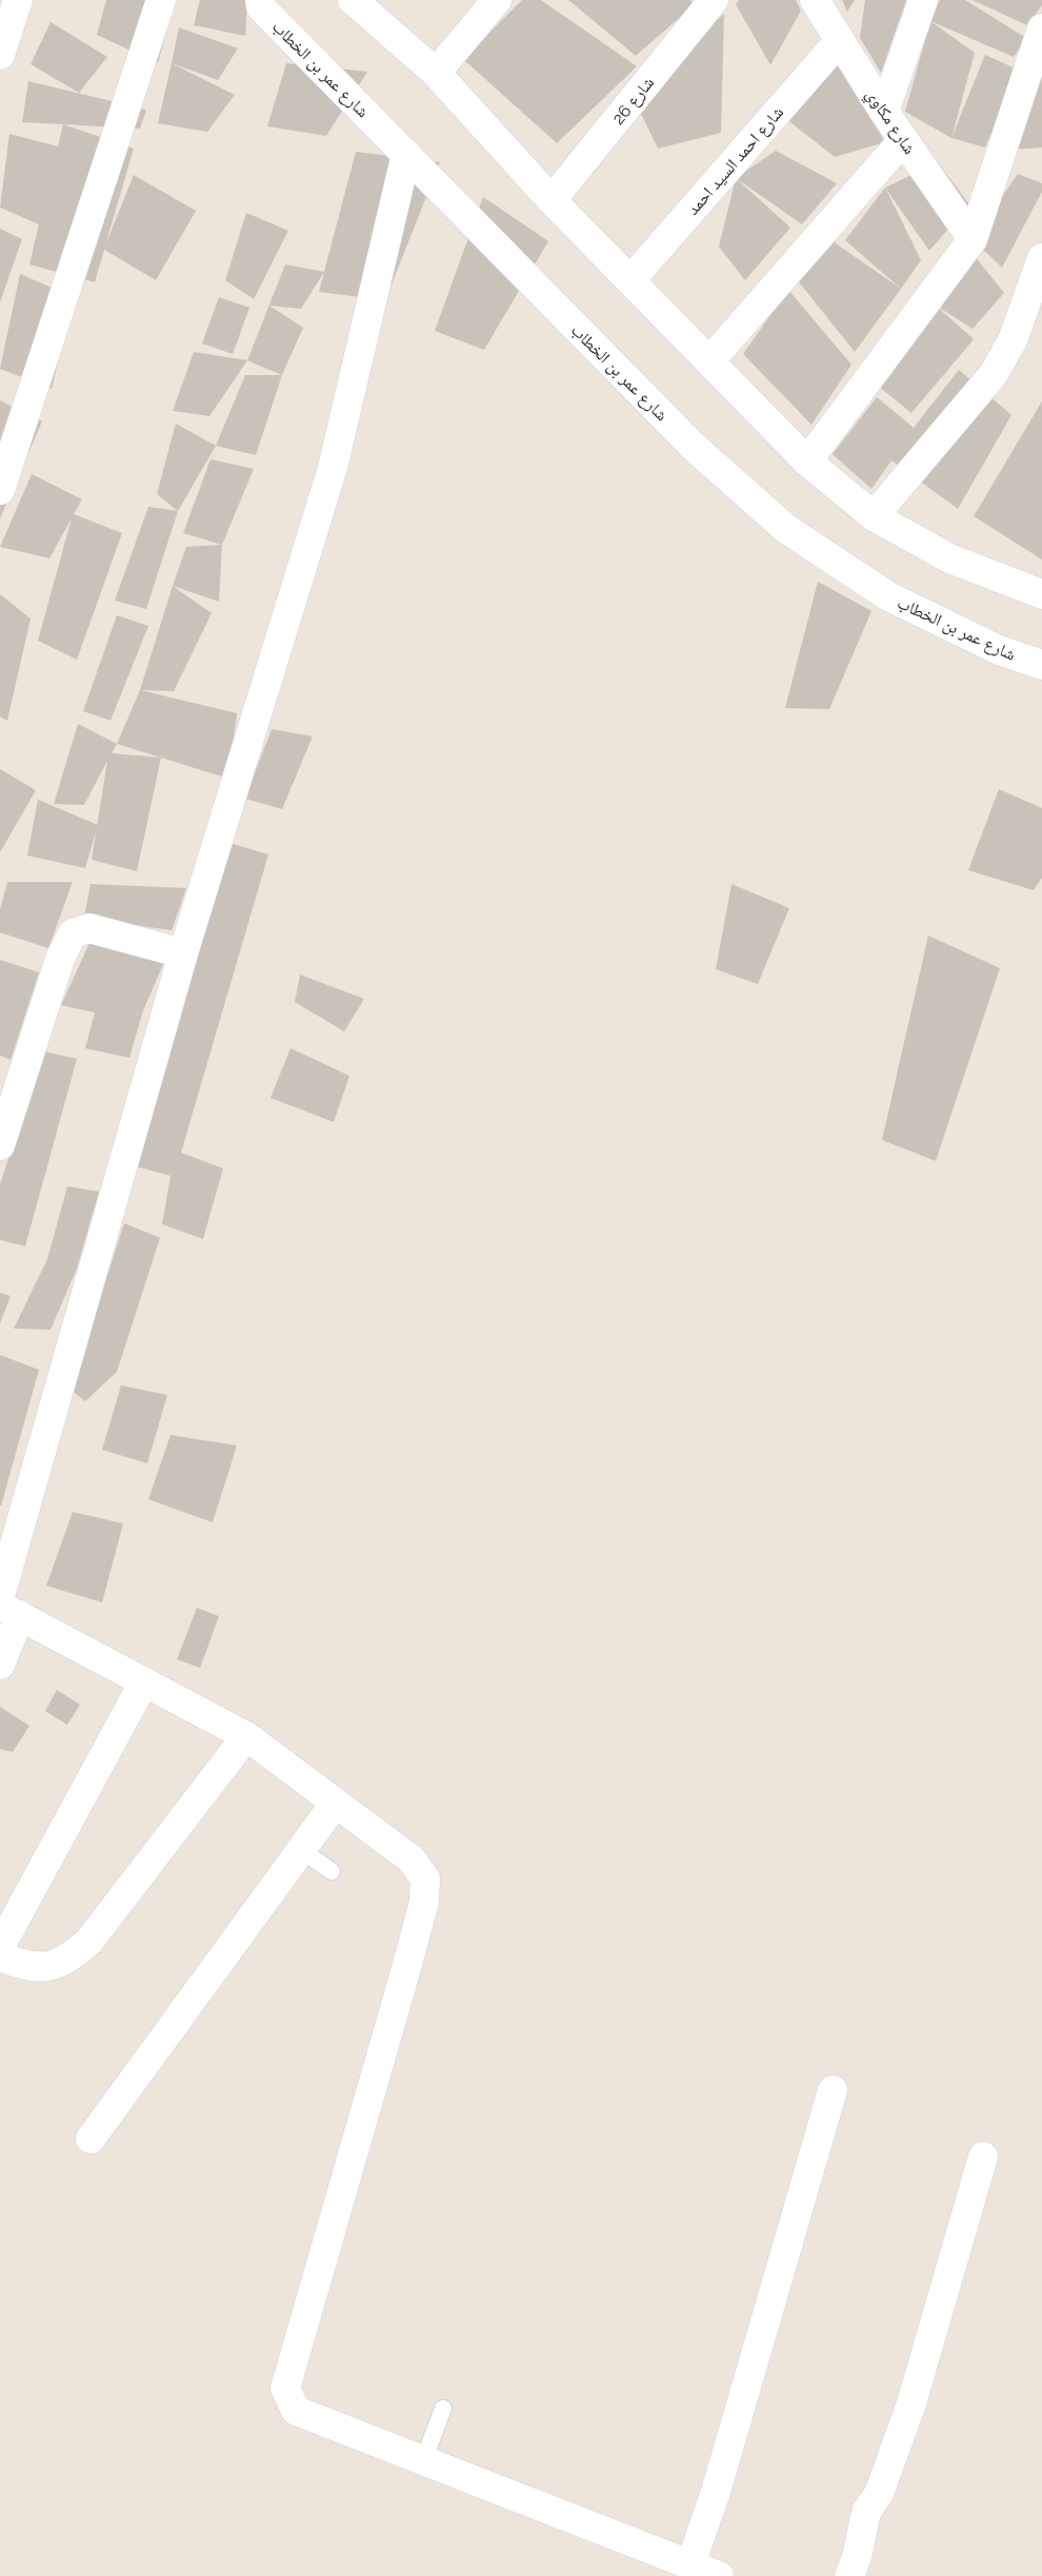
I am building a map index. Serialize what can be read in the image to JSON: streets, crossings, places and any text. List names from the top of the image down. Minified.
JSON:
{"streets":{"street":["شارع عمر بن الخطاب","شارع 26","شارع مكاوي","شارع احمد السيد احمد"]},"crossings":[["شارع مكاوي","شارع احمد السيد احمد"]]}
